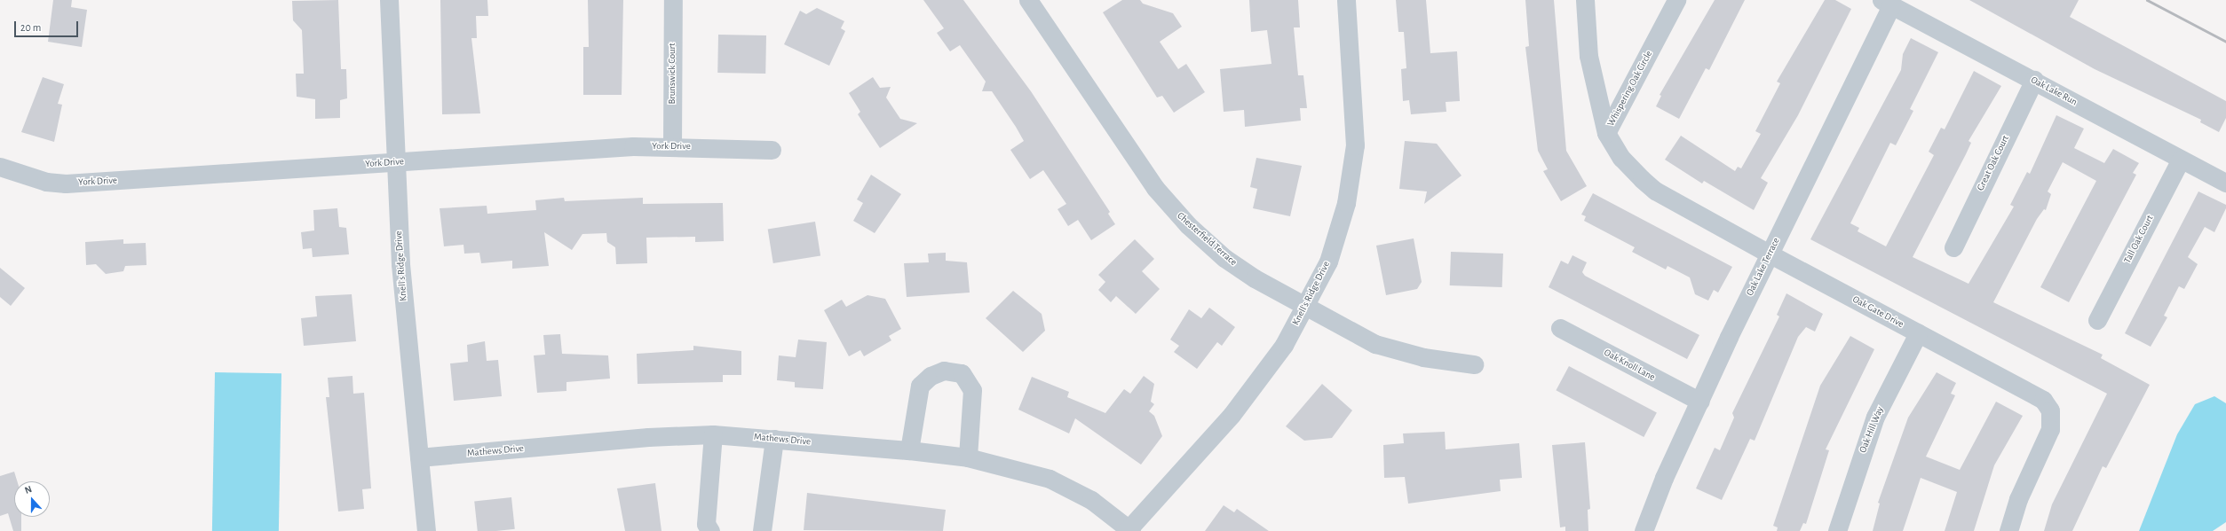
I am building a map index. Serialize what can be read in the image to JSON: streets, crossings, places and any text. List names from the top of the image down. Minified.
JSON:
{"streets":{"street":["Brunswick Court","Whispering Oak Circle","Oak Lake Run","York Drive","Great Oak Court","Chesterfield Terrace","Tall Oak Court","Knell's Ridge Drive","Oak Lake Terrace","Oak Gate Drive","Oak Knoll Lane","Oak Hill Way","Mathews Drive"]},"crossings":[["Brunswick Court","York Drive"],["Whispering Oak Circle","Oak Gate Drive"],["Oak Lake Run","Great Oak Court"],["Oak Lake Run","Tall Oak Court"],["Oak Lake Run","Oak Lake Terrace"],["York Drive","Knell's Ridge Drive"],["Chesterfield Terrace","Knell's Ridge Drive"],["Knell's Ridge Drive","Mathews Drive"],["Oak Lake Terrace","Oak Gate Drive"],["Oak Lake Terrace","Oak Knoll Lane"],["Oak Gate Drive","Oak Hill Way"]],"scale_bar":"20 m","north":"top"}
